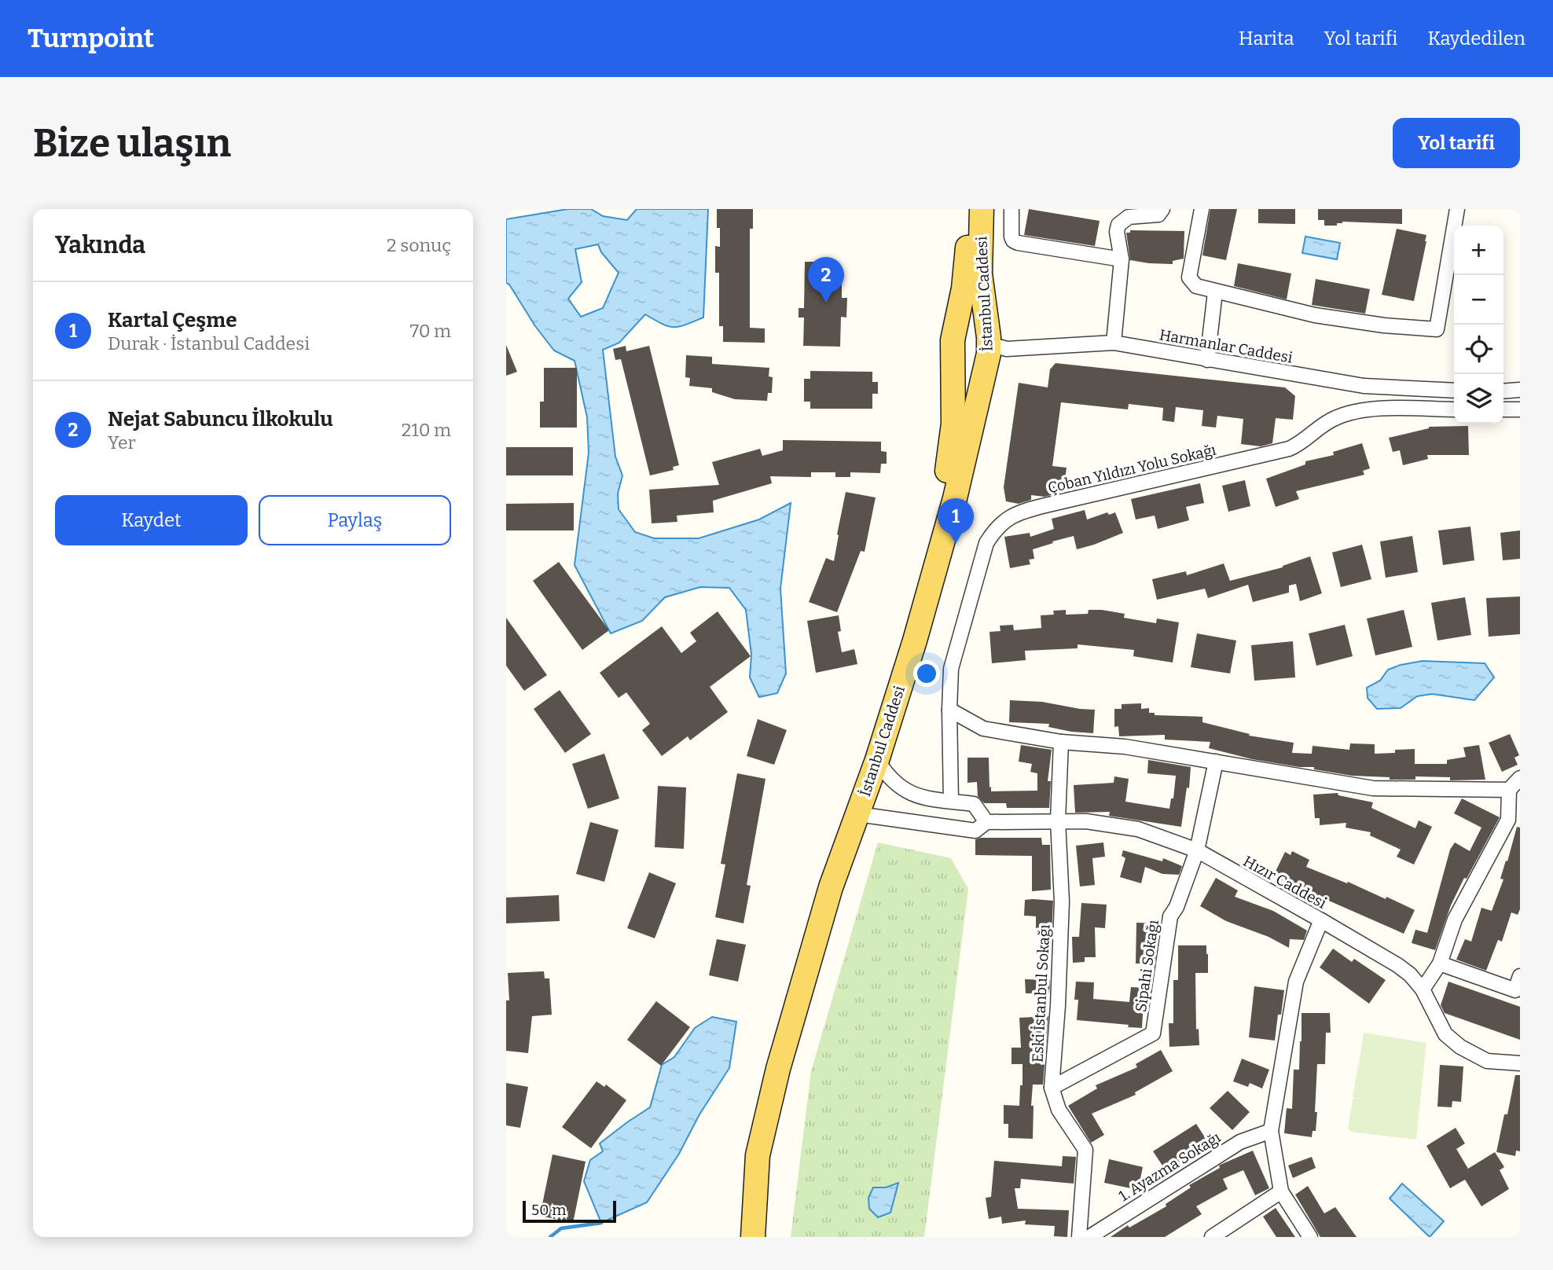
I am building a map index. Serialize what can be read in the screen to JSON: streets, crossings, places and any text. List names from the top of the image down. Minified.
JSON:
{"streets":{"main road":["İstanbul Caddesi"],"street":["Harmanlar Caddesi","Çoban Yıldızı Yolu Sokağı","Hızır Caddesi","Sipahi Sokağı","Eski İstanbul Sokağı","1. Ayazma Sokağı"]},"crossings":[["İstanbul Caddesi","Harmanlar Caddesi"],["İstanbul Caddesi","Hızır Caddesi"],["Hızır Caddesi","Sipahi Sokağı"],["Hızır Caddesi","Eski İstanbul Sokağı"],["Sipahi Sokağı","Eski İstanbul Sokağı"]],"scale_bar":"50 m","page":{"header":"Turnpoint","nav":["Harita","Yol tarifi","Kaydedilen"],"buttons":["Yol tarifi",["Kaydet","Paylaş"]],"title":"Bize ulaşın","heading":["Yakında","2 sonuç"],"map_buttons":["+","−"],"pins":["2","1"],"list":[{"mark":"1","name":"Kartal Çeşme","note":"Durak · İstanbul Caddesi","value":"70 m"},{"mark":"2","name":"Nejat Sabuncu İlkokulu","note":"Yer","value":"210 m"}],"scale":"50 m"}}
